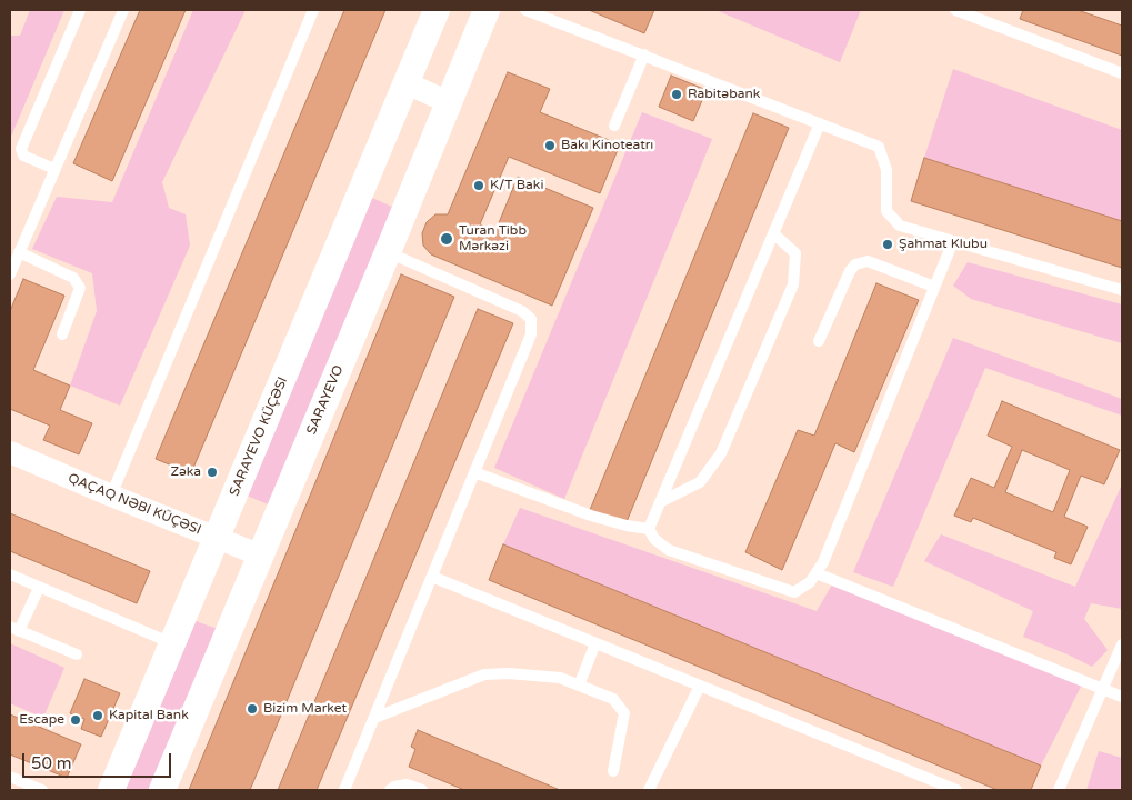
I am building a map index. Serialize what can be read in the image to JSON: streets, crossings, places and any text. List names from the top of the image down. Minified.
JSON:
{"streets":{"street":["SARAYEVO","SARAYEVO KÜÇƏSI","QAÇAQ NƏBI KÜÇƏSI"]},"crossings":[["SARAYEVO","QAÇAQ NƏBI KÜÇƏSI"],["SARAYEVO KÜÇƏSI","QAÇAQ NƏBI KÜÇƏSI"]],"places":["Rabitəbank","Bakı Kinoteatrı","K/T Baki","Turan Tibb Mərkəzi","Şahmat Klubu","Zəka","Bizim Market","Kapital Bank","Escape"],"scale_bar":"50 m"}
